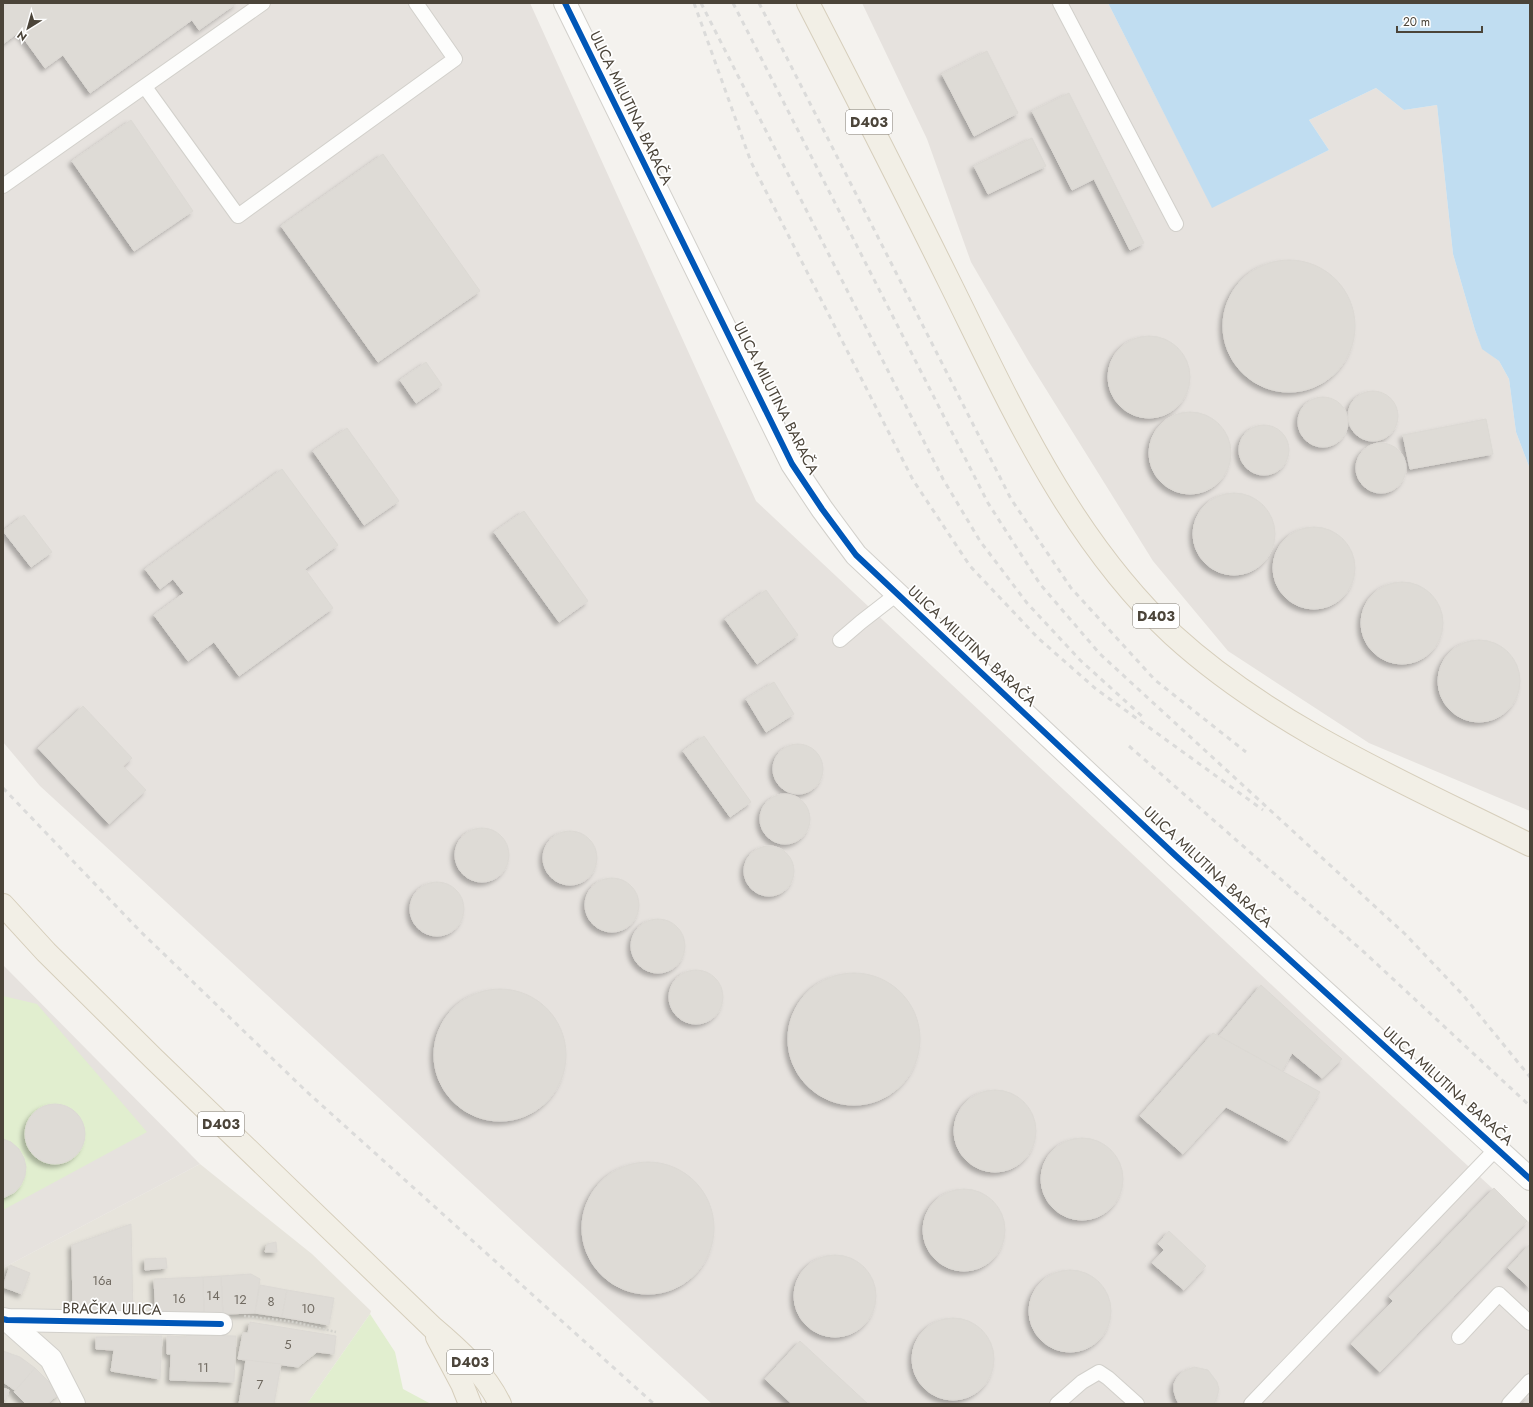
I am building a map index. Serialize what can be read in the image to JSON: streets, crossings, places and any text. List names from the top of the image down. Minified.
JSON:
{"streets":{"main road":["D403"],"street":["ULICA MILUTINA BARAČA","BRAČKA ULICA"]},"house_numbers":["16a","14","16","12","8","10","5","11","7"],"scale_bar":"20 m","north":"bottom left"}
